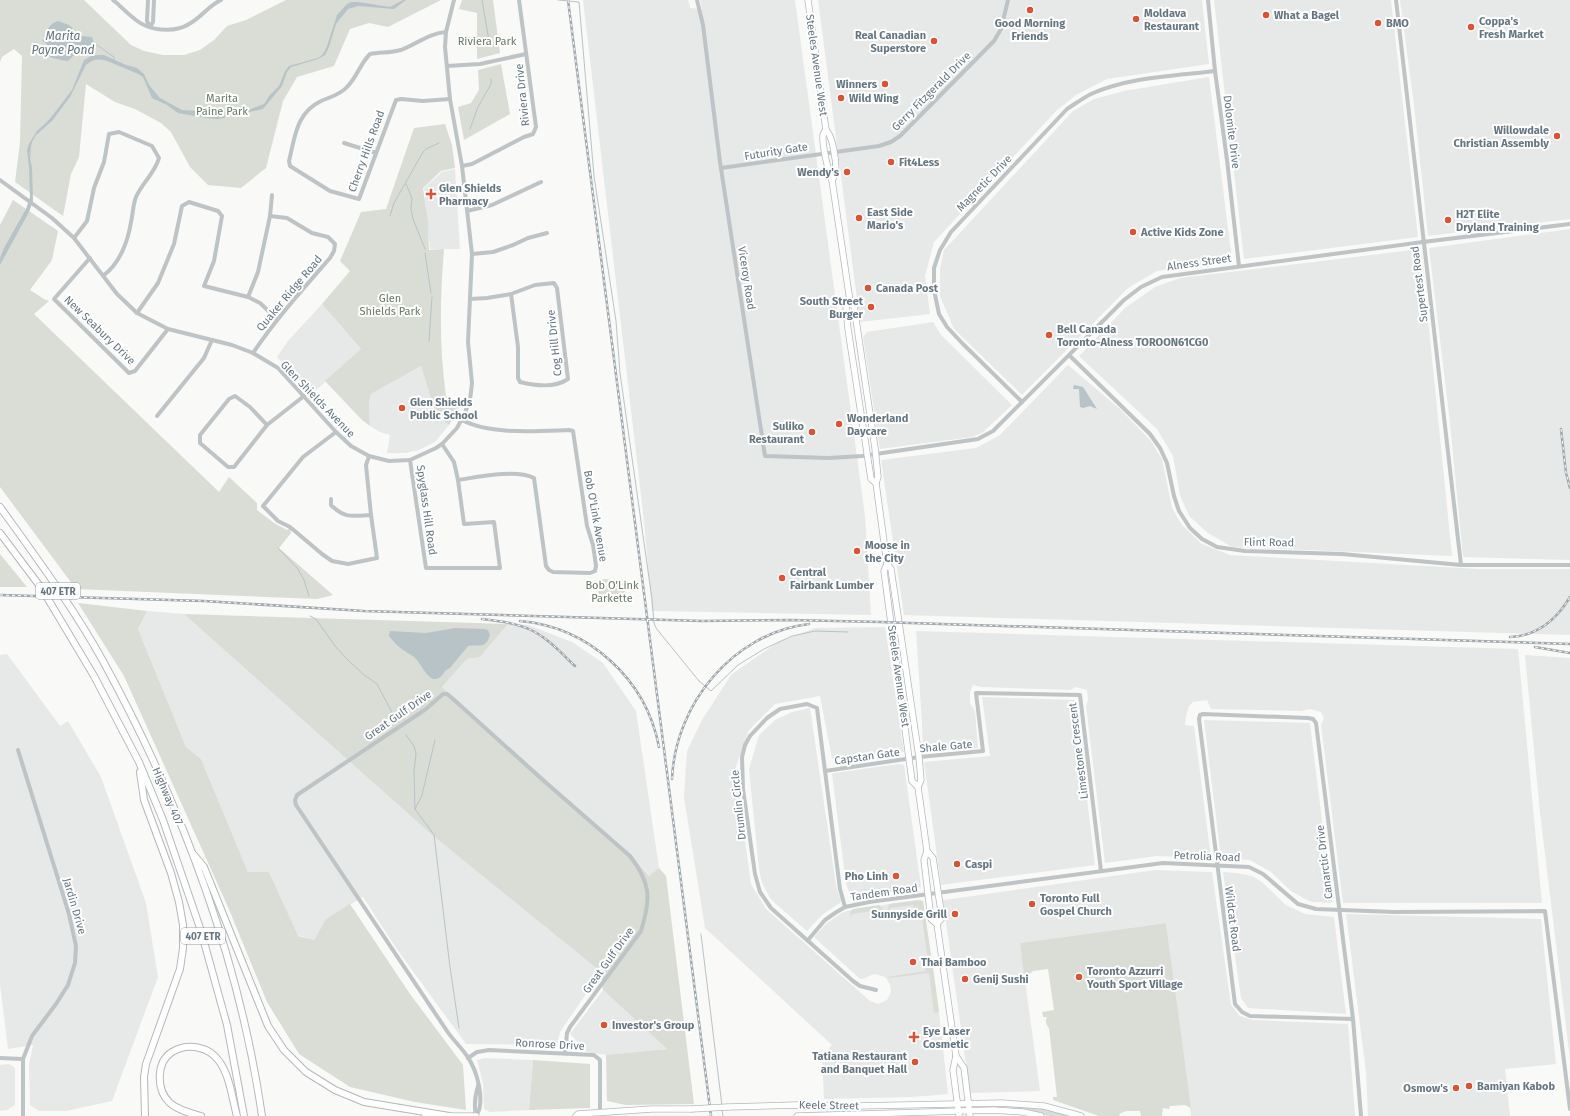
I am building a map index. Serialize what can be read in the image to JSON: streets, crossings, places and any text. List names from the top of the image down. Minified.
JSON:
{"streets":{"highway":["407 ETR","Highway 407"],"main road":["Steeles Avenue West","Keele Street"],"street":["Gerry Fitzgerald Drive","Riviera Drive","Dolomite Drive","Cherry Hills Road","Futurity Gate","Magnetic Drive","Alness Street","Viceroy Road","Supertest Road","Quaker Ridge Road","New Seabury Drive","Cog Hill Drive","Glen Shields Avenue","Spyglass Hill Road","Bob O'Link Avenue","Flint Road","Great Gulf Drive","Shale Gate","Limestone Crescent","Capstan Gate","Drumlin Circle","Petrolia Road","Canarctic Drive","Tandem Road","Jardin Drive","Wildcat Road","Ronrose Drive"]},"crossings":[["Steeles Avenue West","Gerry Fitzgerald Drive"],["Steeles Avenue West","Futurity Gate"],["Steeles Avenue West","Alness Street"],["Steeles Avenue West","Viceroy Road"],["Steeles Avenue West","Shale Gate"],["Steeles Avenue West","Capstan Gate"],["Steeles Avenue West","Petrolia Road"],["Steeles Avenue West","Tandem Road"],["Steeles Avenue West","Keele Street"],["Gerry Fitzgerald Drive","Futurity Gate"],["Riviera Drive","Glen Shields Avenue"],["Dolomite Drive","Magnetic Drive"],["Dolomite Drive","Alness Street"],["Cherry Hills Road","Glen Shields Avenue"],["Futurity Gate","Viceroy Road"],["Magnetic Drive","Alness Street"],["Alness Street","Viceroy Road"],["Alness Street","Supertest Road"],["Alness Street","Flint Road"],["Supertest Road","Flint Road"],["Quaker Ridge Road","Glen Shields Avenue"],["New Seabury Drive","Glen Shields Avenue"],["Cog Hill Drive","Glen Shields Avenue"],["Glen Shields Avenue","Spyglass Hill Road"],["Glen Shields Avenue","Bob O'Link Avenue"],["Spyglass Hill Road","Bob O'Link Avenue"],["Great Gulf Drive","Ronrose Drive"],["Shale Gate","Limestone Crescent"],["Shale Gate","Capstan Gate"],["Limestone Crescent","Petrolia Road"],["Capstan Gate","Drumlin Circle"],["Drumlin Circle","Tandem Road"],["Petrolia Road","Canarctic Drive"],["Petrolia Road","Tandem Road"],["Petrolia Road","Wildcat Road"],["Canarctic Drive","Wildcat Road"],["Ronrose Drive","Keele Street"]],"water":["Marita Payne Pond"],"parks":["Riviera Park","Marita Paine Park","Glen Shields Park","Bob O'Link Parkette"],"places":{"other":["Good Morning Friends","What a Bagel","Moldava Restaurant","BMO","Coppa's Fresh Market","Real Canadian Superstore","Winners","Wild Wing","Willowdale Christian Assembly","Fit4Less","Wendy's","East Side Mario's","H2T Elite Dryland Training","Active Kids Zone","Canada Post","South Street Burger","Bell Canada Toronto-Alness TOROON61CG0","Glen Shields Public School","Wonderland Daycare","Suliko Restaurant","Moose in the City","Central Fairbank Lumber","Caspi","Pho Linh","Toronto Full Gospel Church","Sunnyside Grill","Thai Bamboo","Toronto Azzurri Youth Sport Village","Genij Sushi","Investor's Group","Tatiana Restaurant and Banquet Hall","Bamiyan Kabob","Osmow's"],"health":["Glen Shields Pharmacy","Eye Laser Cosmetic"]}}
